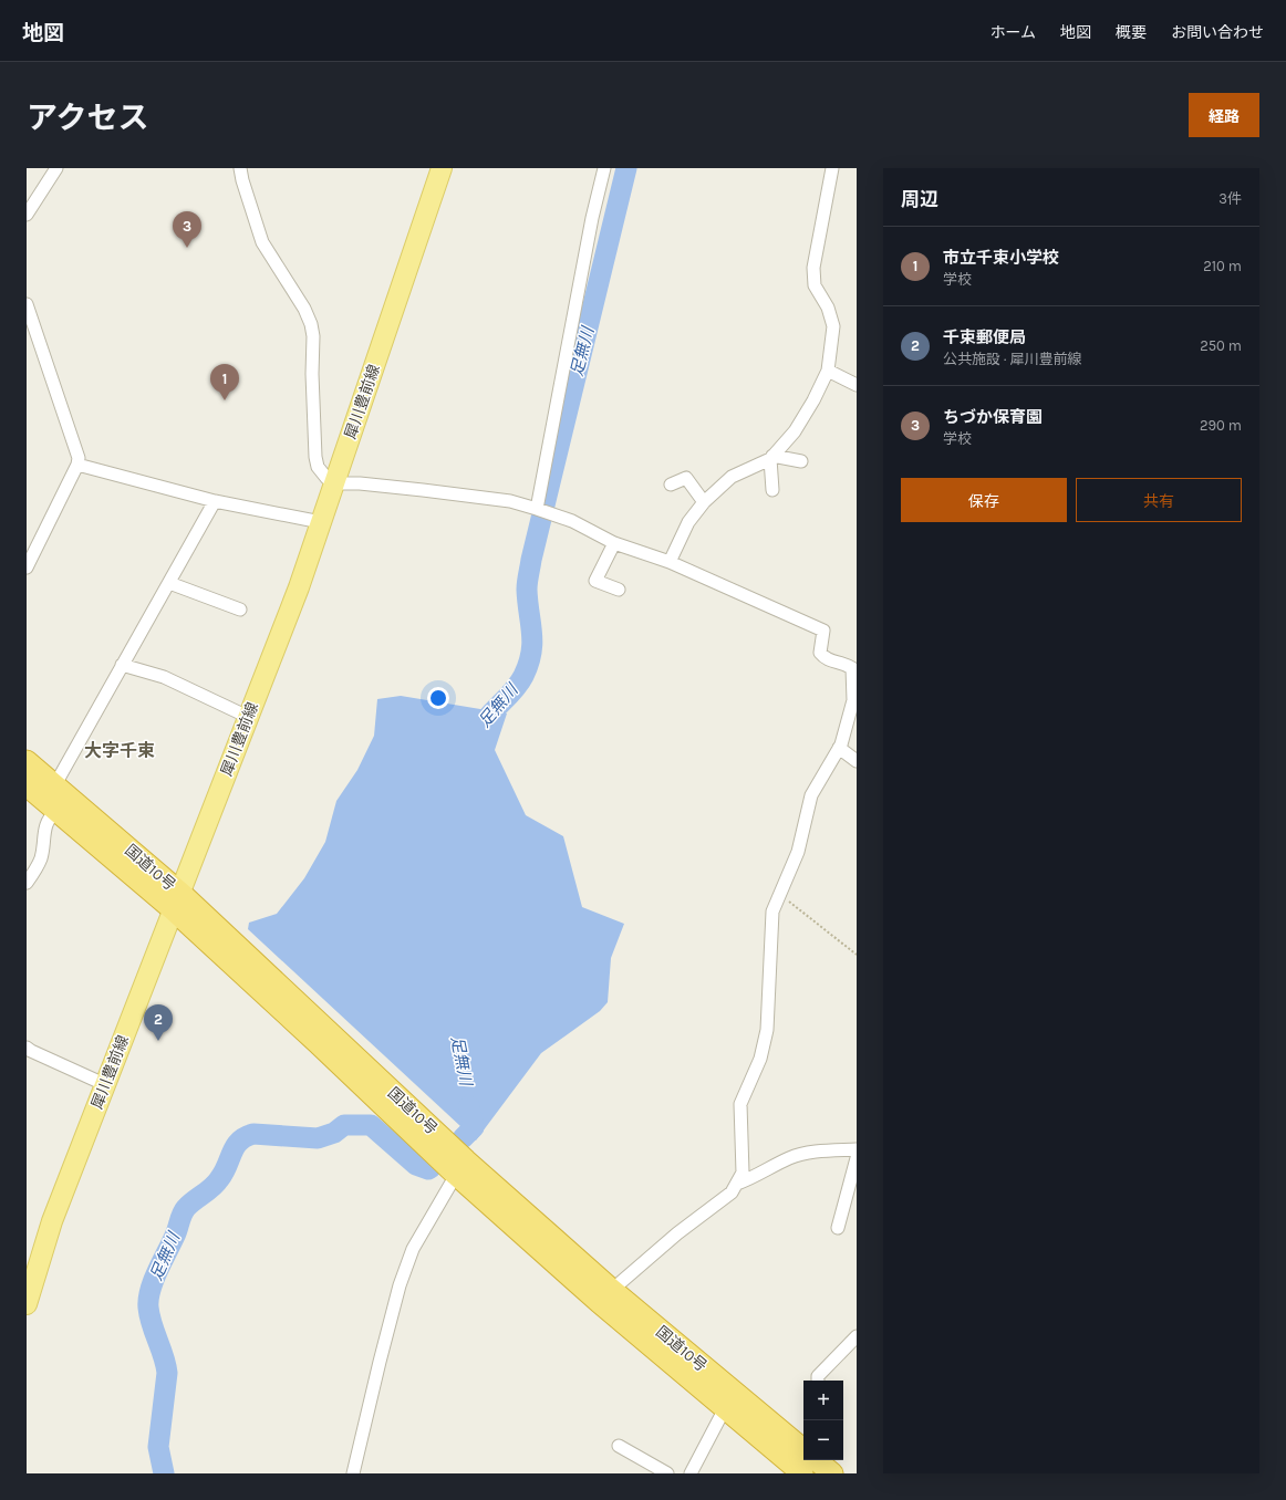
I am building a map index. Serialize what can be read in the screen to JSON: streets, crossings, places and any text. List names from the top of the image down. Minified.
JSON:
{"streets":{"highway":["国道10号"],"main road":["犀川豊前線"]},"crossings":[["犀川豊前線","国道10号"]],"districts":["大字千束"],"water":["足無川"],"page":{"header":"地図","nav":["ホーム","地図","概要","お問い合わせ"],"title":"アクセス","buttons":["経路",["保存","共有"]],"heading":["周辺","3件"],"pins":["3","1","2"],"list":[{"mark":"1","name":"市立千束小学校","note":"学校","value":"210 m"},{"mark":"2","name":"千束郵便局","note":"公共施設 · 犀川豊前線","value":"250 m"},{"mark":"3","name":"ちづか保育園","note":"学校","value":"290 m"}],"map_buttons":["+","−"]}}
